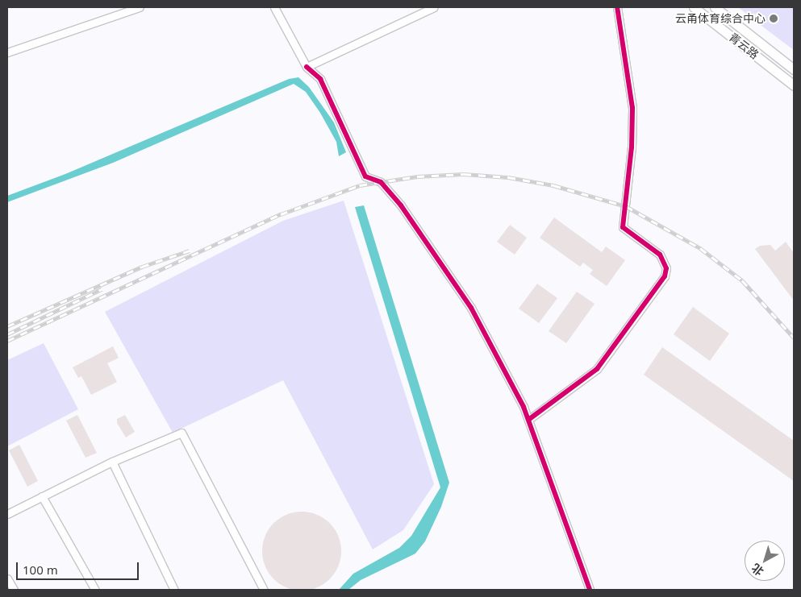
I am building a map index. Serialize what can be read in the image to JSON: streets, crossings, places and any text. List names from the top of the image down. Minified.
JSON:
{"streets":{"street":["青云路"]},"places":["云甬体育综合中心"],"scale_bar":"100 m","north":"bottom left"}
